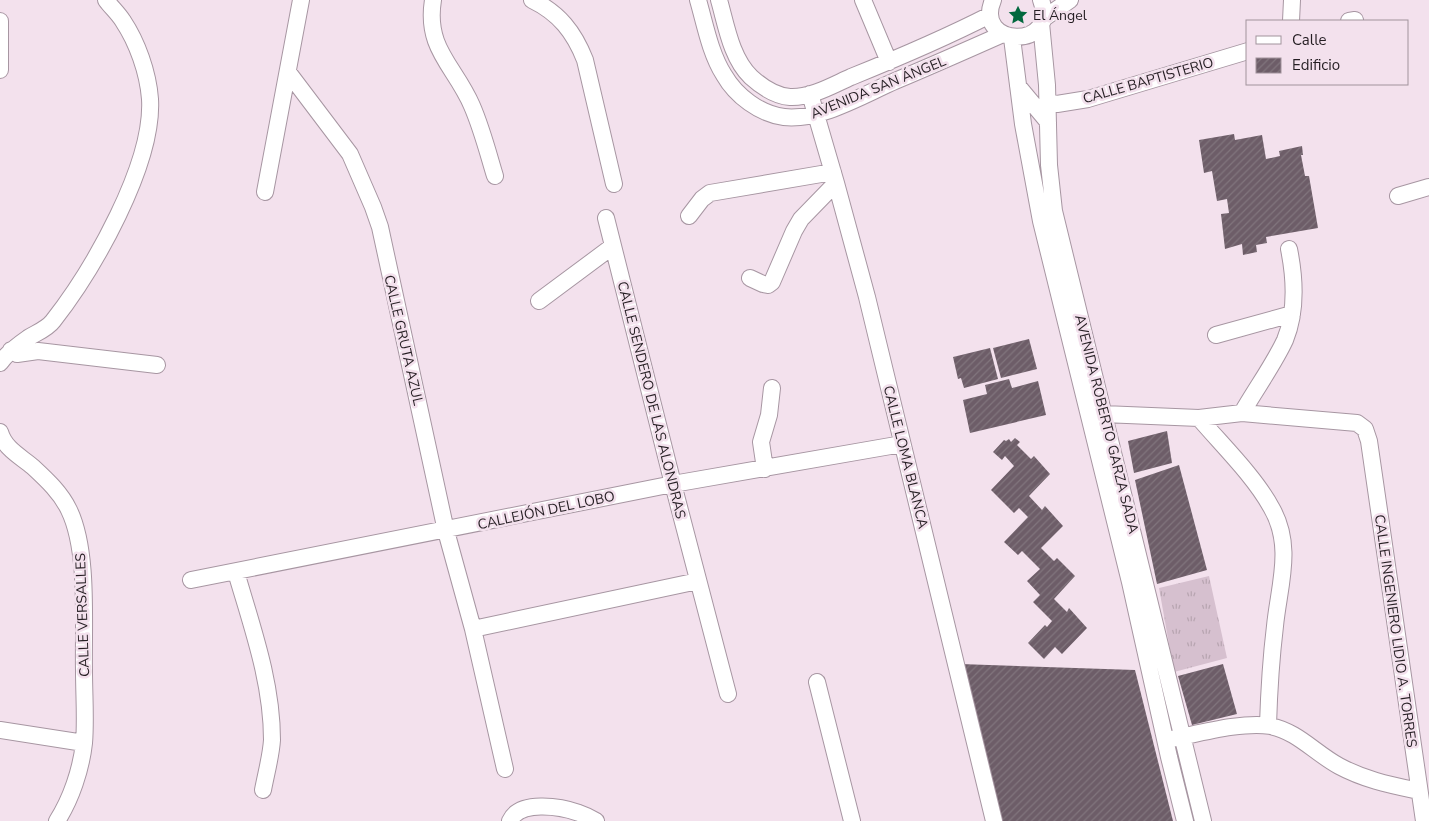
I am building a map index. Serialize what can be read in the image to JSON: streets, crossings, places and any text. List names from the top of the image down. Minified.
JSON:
{"streets":{"street":["CALLE BAPTISTERIO","AVENIDA SAN ÁNGEL","CALLE GRUTA AZUL","CALLE SENDERO DE LAS ALONDRAS","AVENIDA ROBERTO GARZA SADA","CALLE LOMA BLANCA","CALLEJÓN DEL LOBO","CALLE VERSALLES","CALLE INGENIERO LIDIO A. TORRES"]},"crossings":[["CALLE BAPTISTERIO","AVENIDA ROBERTO GARZA SADA"],["AVENIDA SAN ÁNGEL","AVENIDA ROBERTO GARZA SADA"],["AVENIDA SAN ÁNGEL","CALLE LOMA BLANCA"],["CALLE GRUTA AZUL","CALLEJÓN DEL LOBO"],["CALLE SENDERO DE LAS ALONDRAS","CALLEJÓN DEL LOBO"],["CALLE LOMA BLANCA","CALLEJÓN DEL LOBO"]],"places":{"place":["El Ángel"]},"legend":["Calle","Edificio"]}
